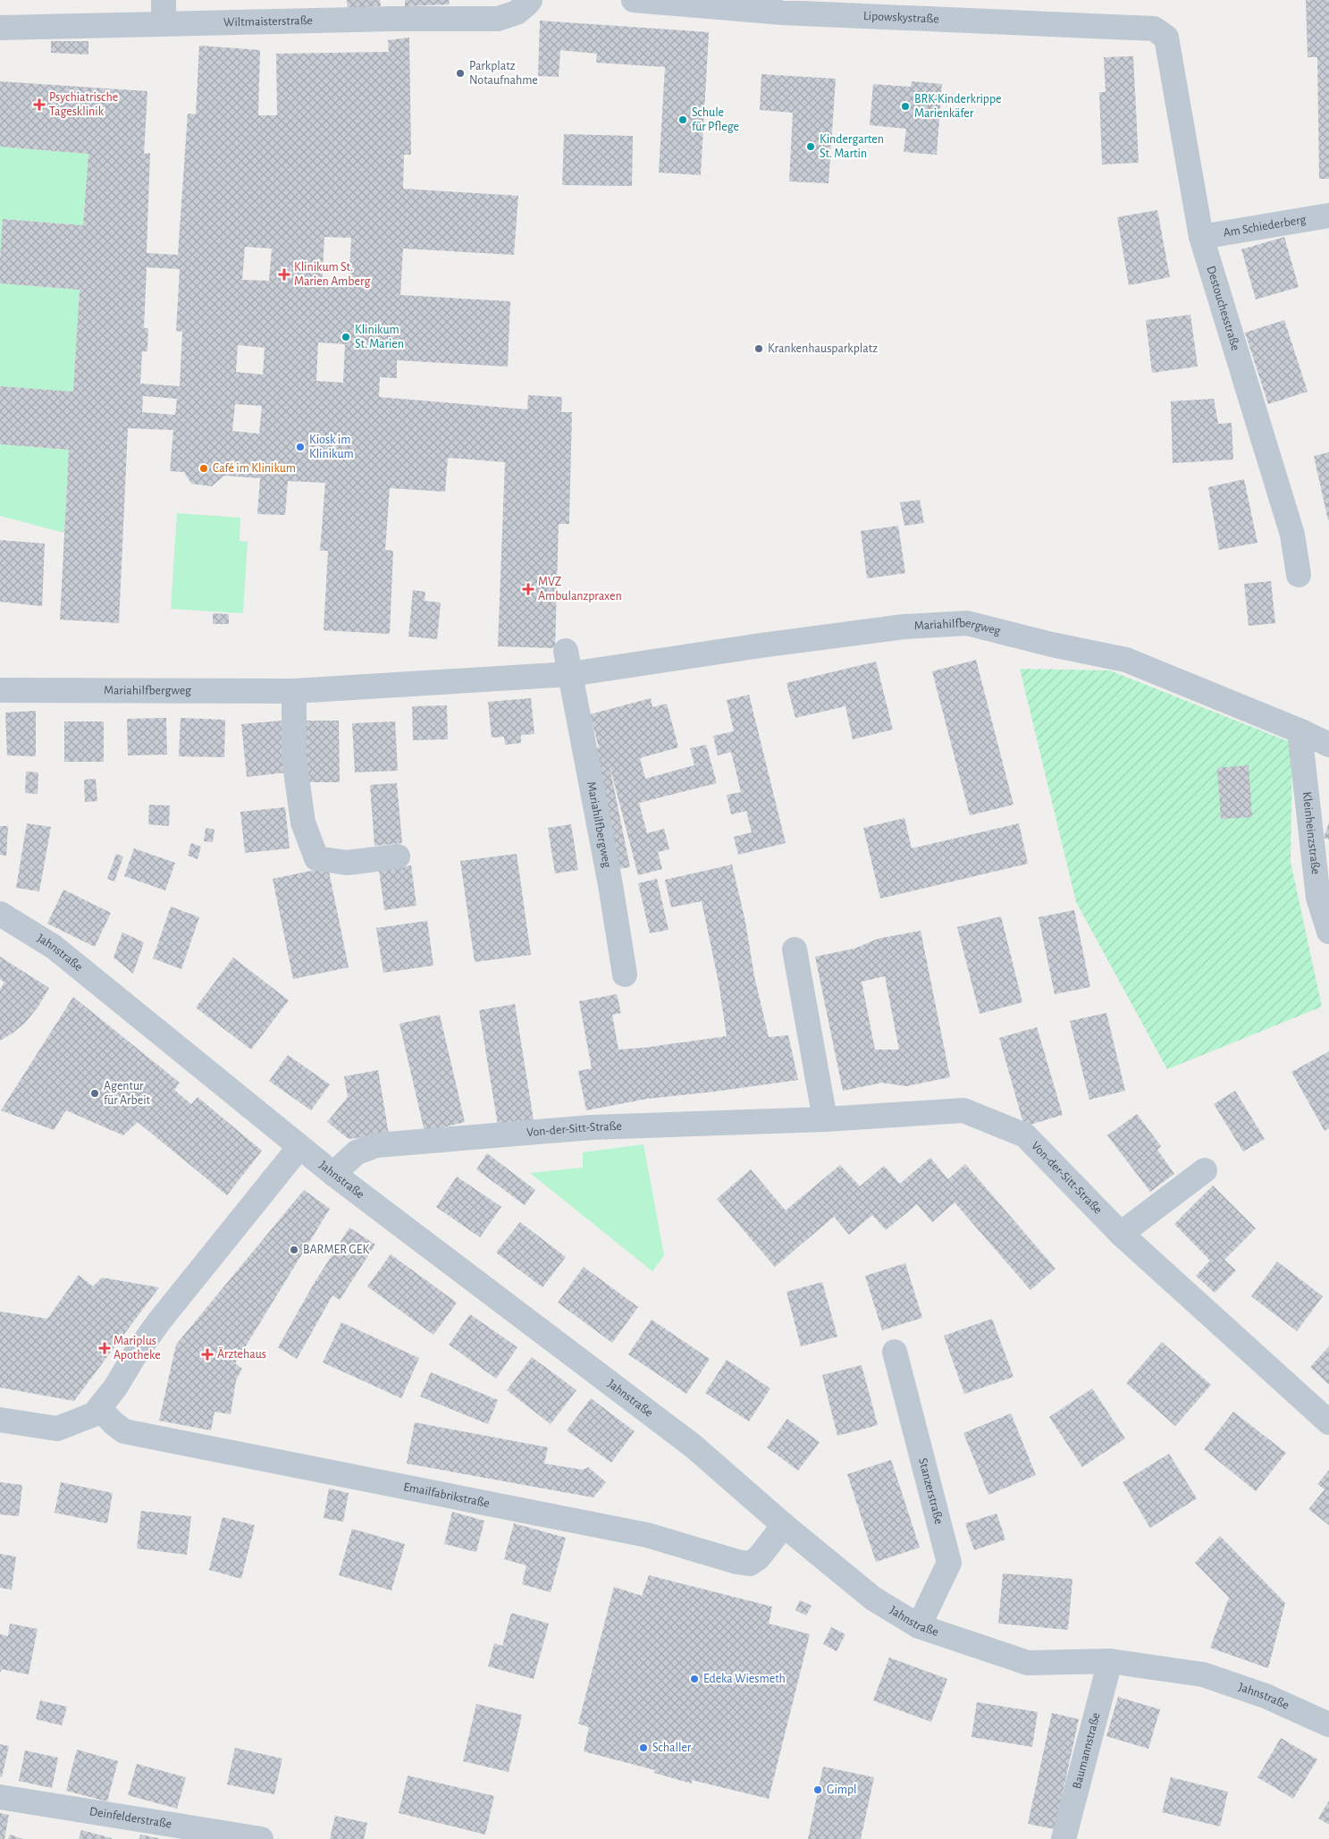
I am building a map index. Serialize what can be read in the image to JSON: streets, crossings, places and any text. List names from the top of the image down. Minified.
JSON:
{"streets":{"street":["Lipowskystraße","Wiltmaisterstraße","Am Schiederberg","Destouchesstraße","Mariahilfbergweg","Kleinheinzstraße","Jahnstraße","Von-der-Sitt-Straße","Stanzerstraße","Emailfabrikstraße","Baumannstraße","Deinfelderstraße"]},"crossings":[["Lipowskystraße","Destouchesstraße"],["Am Schiederberg","Destouchesstraße"],["Mariahilfbergweg","Kleinheinzstraße"],["Jahnstraße","Von-der-Sitt-Straße"],["Jahnstraße","Stanzerstraße"],["Jahnstraße","Emailfabrikstraße"],["Jahnstraße","Baumannstraße"]],"places":{"other":["Parkplatz Notaufnahme","BRK-Kinderkrippe Marienkäfer","Schule für Pflege","Kindergarten St. Martin","Klinikum St. Marien","Krankenhausparkplatz","Kiosk im Klinikum","Café im Klinikum","Agentur für Arbeit","BARMER GEK","Edeka Wiesmeth","Schaller","Gimpl"],"health":["Psychiatrische Tagesklinik","Klinikum St. Marien Amberg","MVZ Ambulanzpraxen","Mariplus Apotheke","Ärztehaus"]}}
